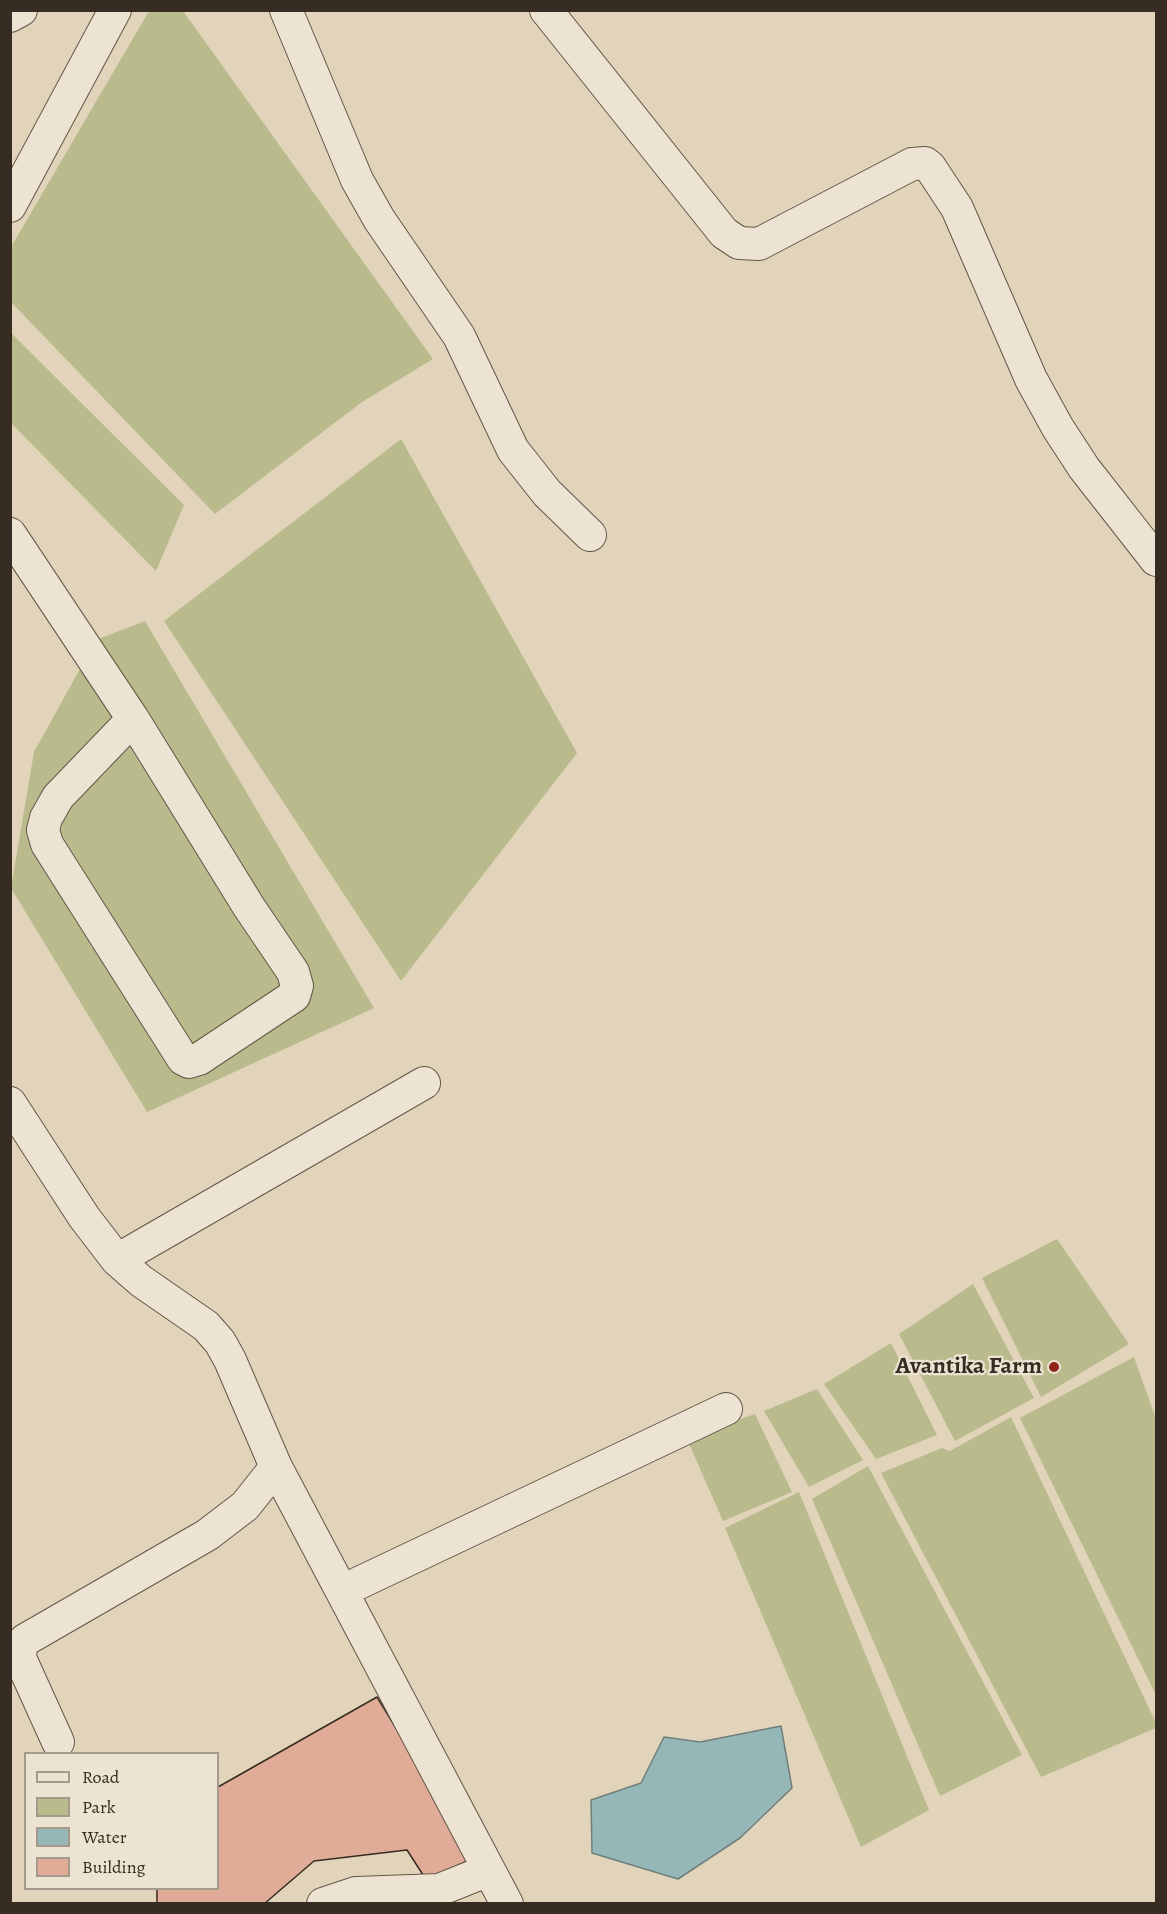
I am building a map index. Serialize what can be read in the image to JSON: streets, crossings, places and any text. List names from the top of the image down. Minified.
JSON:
{"places":["Avantika Farm"],"legend":["Road","Park","Water","Building"]}
